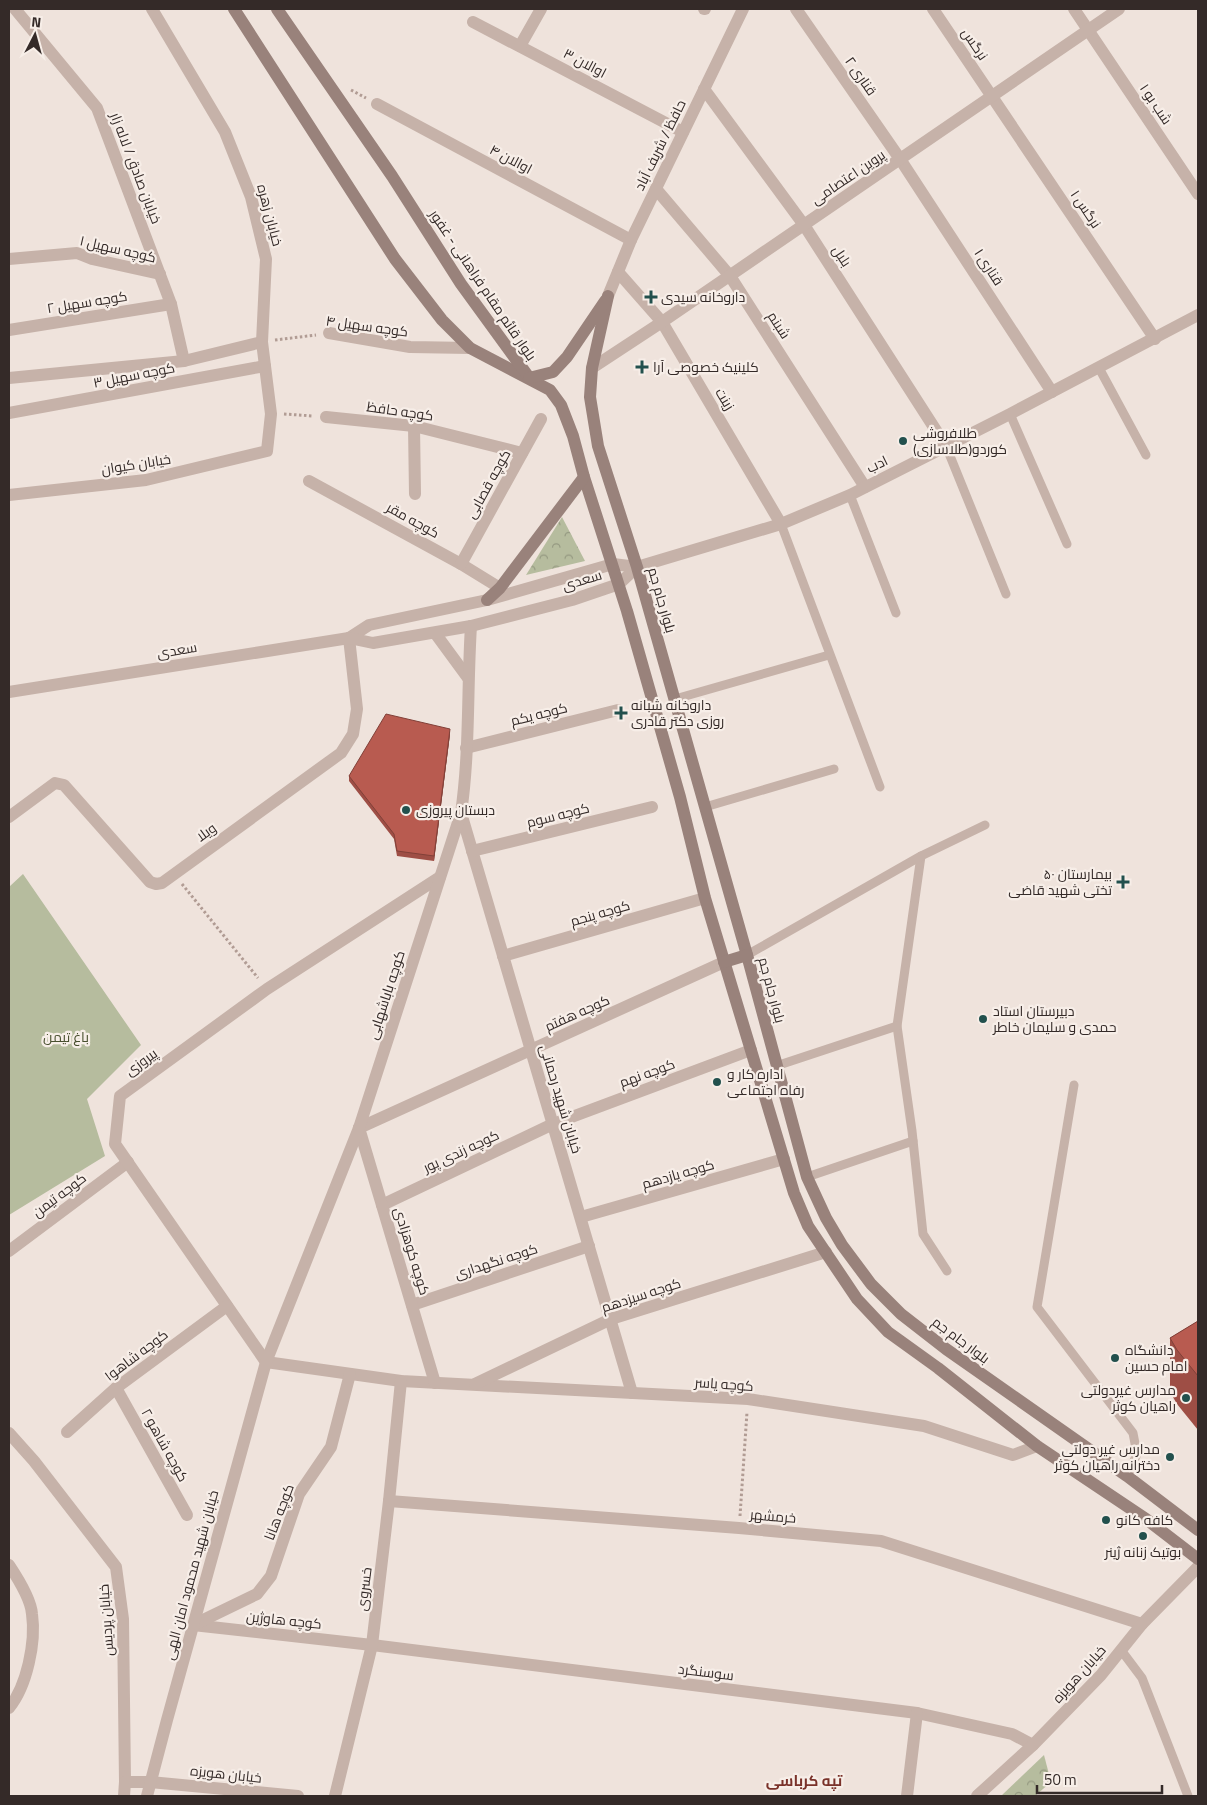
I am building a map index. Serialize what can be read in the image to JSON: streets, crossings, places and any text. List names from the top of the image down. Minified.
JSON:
{"streets":{"main road":["بلوار قائم مقام فراهانی - غفور","بلوار جام جم"],"street":["نرگس","اوالان ۳","قناری ۲","شب بو ۱","حافظ / شریف آباد","اوالان ۴","خیابان صادق / لاله زار","پروین اعتصامی","نرگس ۱","خیابان زهره","کوچه سهیل ۱","بلبل","قناری ۱","کوچه سهیل ۲","شبنم","کوچه سهیل ۴","کوچه سهیل ۳","زینت","کوچه حافظ","خیابان کیوان","ادب","کوچه قصابی","کوچه مقر","سعدی","کوچه یکم","کوچه سوم","ویلا","کوچه پنجم","کوچه باباشهابی","کوچه هفتم","پیروزی","کوچه نهم","خیابان شهید رحمانی","کوچه زندی پور","کوچه یازدهم","کوچه تیمن","کوچه کوهزادی","کوچه نگهداری","کوچه سیزدهم","کوچه شاهو۱","کوچه یاسر","کوچه شاهو ۲","کوچه هانا","خرمشهر","خیابان شهید محمود امان الهی","خسروی","خیابان پردیس","کوچه هاوژین","سوسنگرد","خیابان هویزه"]},"crossings":[["نرگس","پروین اعتصامی"],["نرگس","نرگس ۱"],["اوالان ۳","حافظ / شریف آباد"],["قناری ۲","پروین اعتصامی"],["قناری ۲","قناری ۱"],["شب بو ۱","پروین اعتصامی"],["حافظ / شریف آباد","اوالان ۴"],["حافظ / شریف آباد","بلبل"],["حافظ / شریف آباد","شبنم"],["حافظ / شریف آباد","زینت"],["حافظ / شریف آباد","بلوار جام جم"],["خیابان صادق / لاله زار","کوچه سهیل ۱"],["خیابان صادق / لاله زار","کوچه سهیل ۲"],["خیابان صادق / لاله زار","کوچه سهیل ۳"],["پروین اعتصامی","نرگس ۱"],["پروین اعتصامی","بلبل"],["پروین اعتصامی","قناری ۱"],["پروین اعتصامی","شبنم"],["پروین اعتصامی","زینت"],["پروین اعتصامی","بلوار جام جم"],["نرگس ۱","ادب"],["خیابان زهره","کوچه سهیل ۴"],["خیابان زهره","کوچه سهیل ۳"],["خیابان زهره","خیابان کیوان"],["بلبل","ادب"],["قناری ۱","ادب"],["بلوار قائم مقام فراهانی - غفور","کوچه سهیل ۴"],["شبنم","ادب"],["کوچه سهیل ۴","کوچه سهیل ۳"],["زینت","ادب"],["کوچه حافظ","کوچه قصابی"],["ادب","بلوار جام جم"],["کوچه قصابی","کوچه مقر"],["سعدی","ویلا"],["سعدی","کوچه باباشهابی"],["کوچه یکم","کوچه باباشهابی"],["کوچه سوم","خیابان شهید رحمانی"],["کوچه پنجم","خیابان شهید رحمانی"],["کوچه باباشهابی","کوچه هفتم"],["کوچه باباشهابی","پیروزی"],["کوچه باباشهابی","خیابان شهید رحمانی"],["کوچه باباشهابی","کوچه کوهزادی"],["کوچه باباشهابی","کوچه یاسر"],["کوچه باباشهابی","خیابان شهید محمود امان الهی"],["کوچه هفتم","خیابان شهید رحمانی"],["کوچه هفتم","کوچه کوهزادی"],["پیروزی","کوچه تیمن"],["پیروزی","کوچه شاهو۱"],["پیروزی","کوچه یاسر"],["پیروزی","خیابان شهید محمود امان الهی"],["کوچه نهم","خیابان شهید رحمانی"],["کوچه نهم","کوچه زندی پور"],["خیابان شهید رحمانی","کوچه زندی پور"],["خیابان شهید رحمانی","کوچه یازدهم"],["خیابان شهید رحمانی","کوچه نگهداری"],["خیابان شهید رحمانی","کوچه سیزدهم"],["خیابان شهید رحمانی","کوچه یاسر"],["کوچه زندی پور","کوچه کوهزادی"],["کوچه کوهزادی","کوچه نگهداری"],["کوچه کوهزادی","کوچه یاسر"],["کوچه سیزدهم","کوچه یاسر"],["کوچه شاهو۱","کوچه شاهو ۲"],["کوچه یاسر","کوچه هانا"],["کوچه یاسر","خیابان شهید محمود امان الهی"],["کوچه یاسر","خسروی"],["کوچه هانا","خیابان شهید محمود امان الهی"],["کوچه هانا","کوچه هاوژین"],["خرمشهر","خسروی"],["خرمشهر","خیابان هویزه"],["خیابان شهید محمود امان الهی","کوچه هاوژین"],["خیابان شهید محمود امان الهی","خیابان هویزه"],["خسروی","کوچه هاوژین"],["خسروی","سوسنگرد"],["خیابان پردیس","خیابان هویزه"],["کوچه هاوژین","سوسنگرد"],["سوسنگرد","خیابان هویزه"]],"districts":["تپه کرباسی"],"parks":["باغ تیمن"],"places":{"health":["داروخانه سیدی","کلینیک خصوصی آرا","داروخانه شبانه روزی دکتر قادری","بیمارستان ۵۰ تختی شهید قاضی"],"other":["طلافروشی کوردو(طلاسازی)","دبستان پیروزی","دبیرستان استاد حمدی و سلیمان خاطر","اداره کار و رفاه اجتماعی","دانشگاه امام حسین","مدارس غیردولتی راهیان کوثر","مدارس غیر دولتی دخترانه راهیان کوثر","کافه کانو","بوتیک زنانه ژینر"]},"scale_bar":"50 m","north":"top"}
